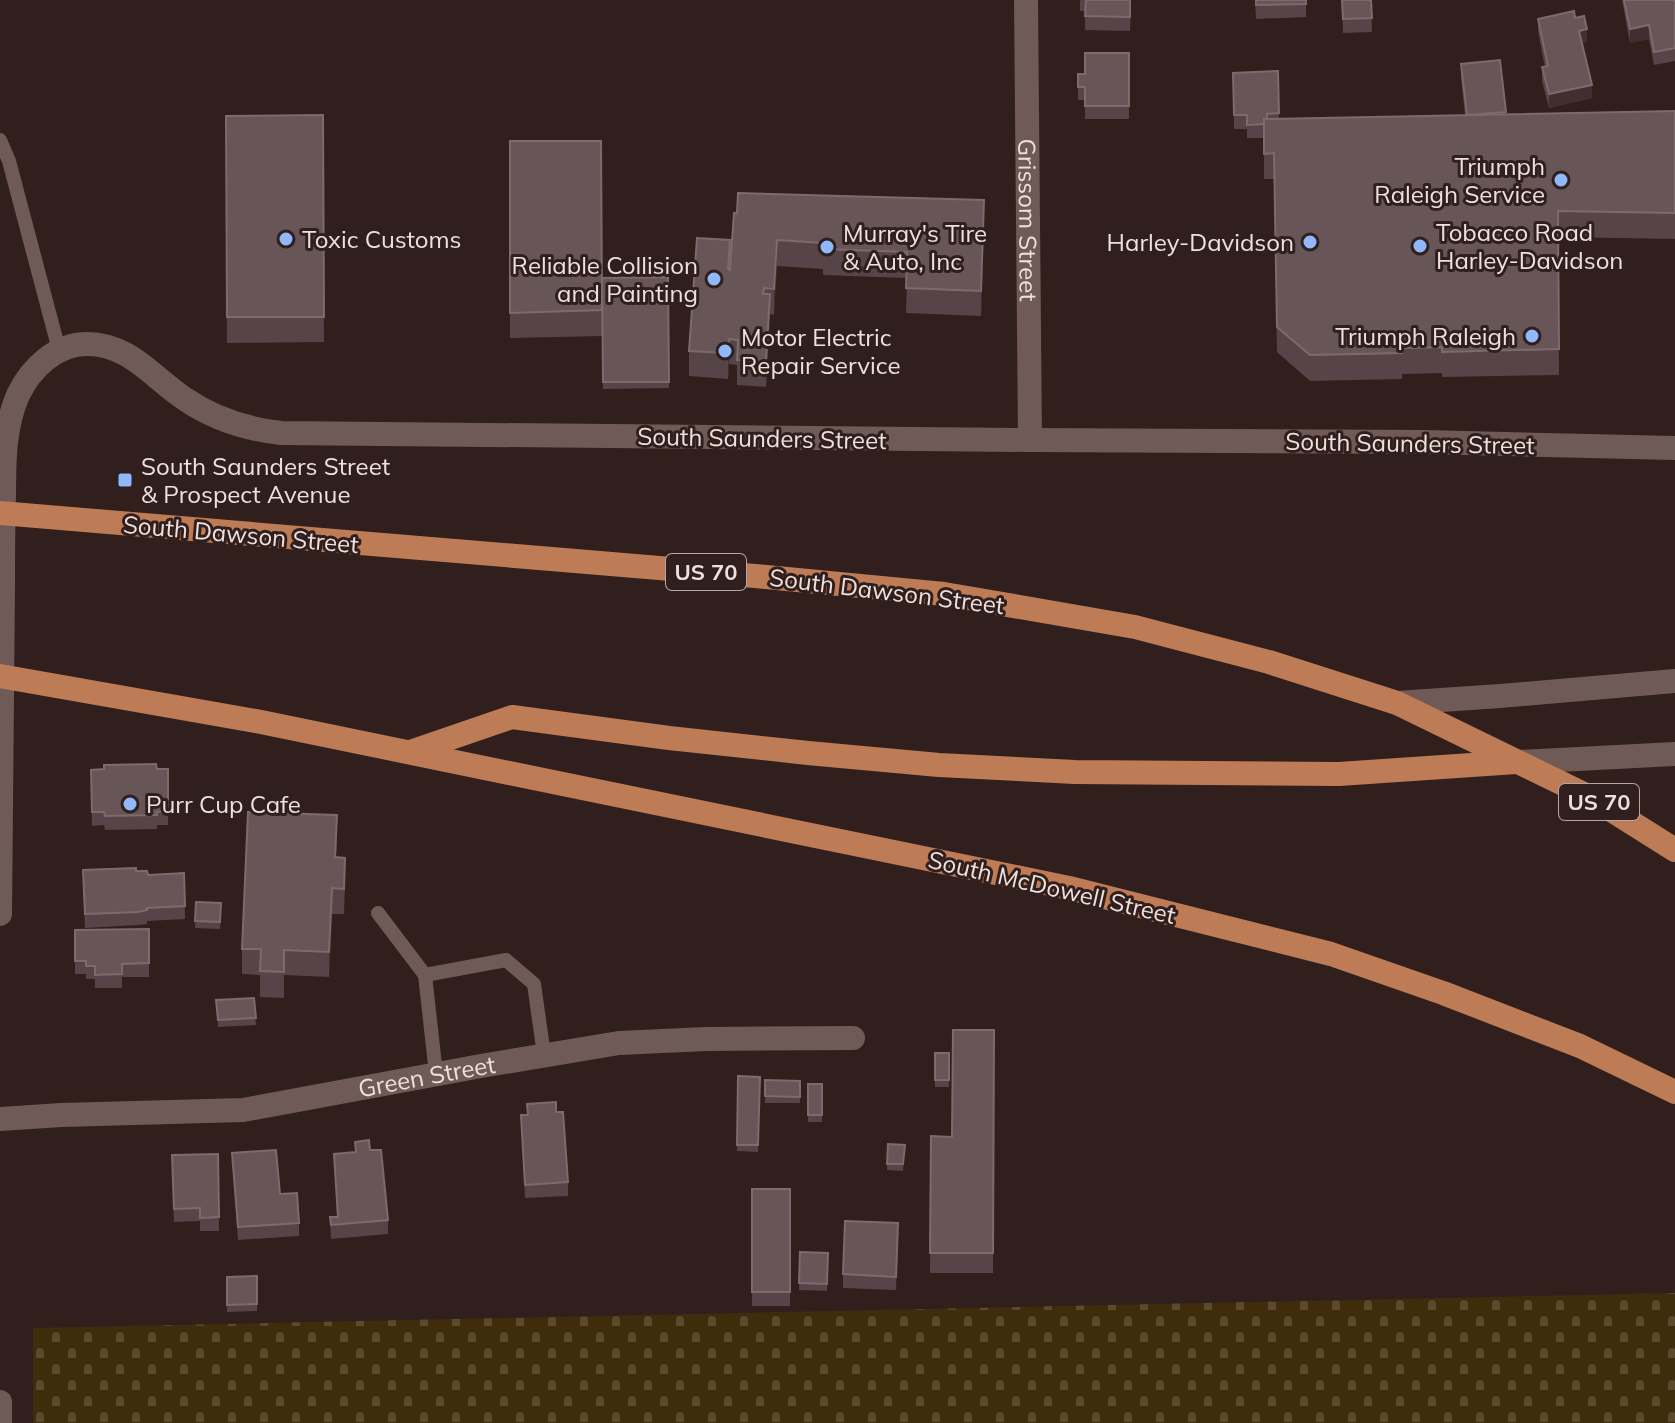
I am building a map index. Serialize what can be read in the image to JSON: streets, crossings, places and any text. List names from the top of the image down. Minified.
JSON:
{"streets":{"main road":["South Dawson Street","US 70","South McDowell Street"],"street":["Grissom Street","South Saunders Street","Green Street"]},"crossings":[["Grissom Street","South Saunders Street"]],"places":{"other":["Triumph Raleigh Service","Toxic Customs","Harley-Davidson","Tobacco Road Harley-Davidson","Murray's Tire & Auto, Inc","Reliable Collision and Painting","Triumph Raleigh","Motor Electric Repair Service","Purr Cup Cafe"],"transit":["South Saunders Street & Prospect Avenue"]}}
